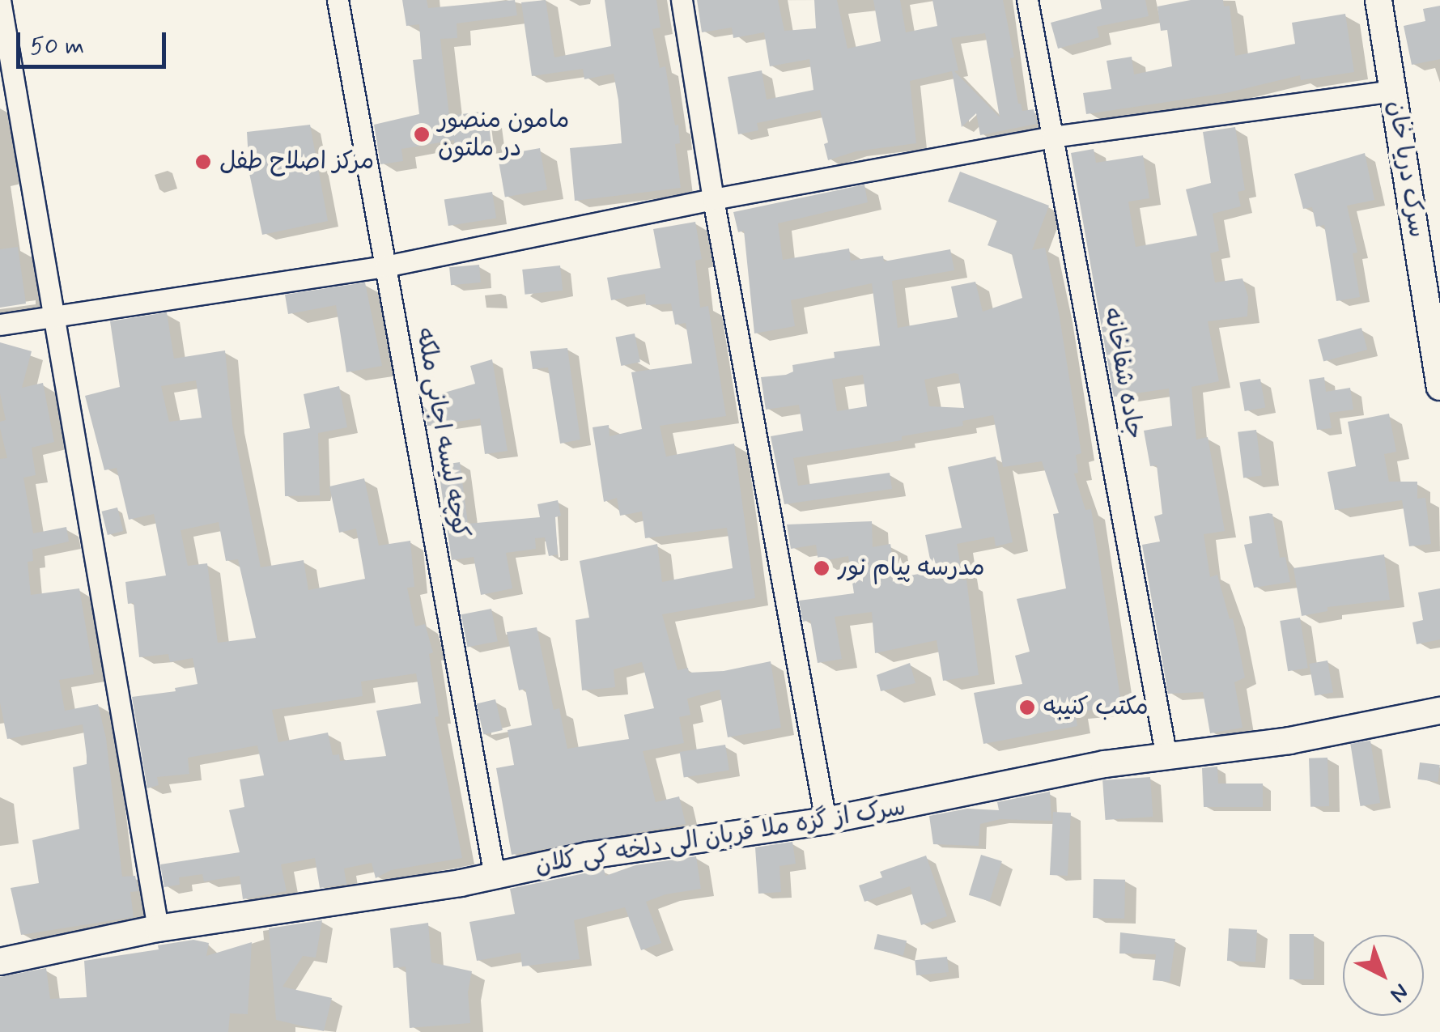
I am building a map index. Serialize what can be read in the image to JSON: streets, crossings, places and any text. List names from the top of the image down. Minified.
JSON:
{"streets":{"street":["سرک دریا خان","جاده شفاخانه","کوچه لیسه اجانی ملکه","سرک از گزه ملا قربان الی دلخه کی کلان"]},"crossings":[["جاده شفاخانه","سرک از گزه ملا قربان الی دلخه کی کلان"],["کوچه لیسه اجانی ملکه","سرک از گزه ملا قربان الی دلخه کی کلان"]],"places":["مامون منصور در ملتون","مرکز اصلاح طفل","مدرسه پیام نور","مکتب کنیبه"],"scale_bar":"50 m","north":"bottom right"}
